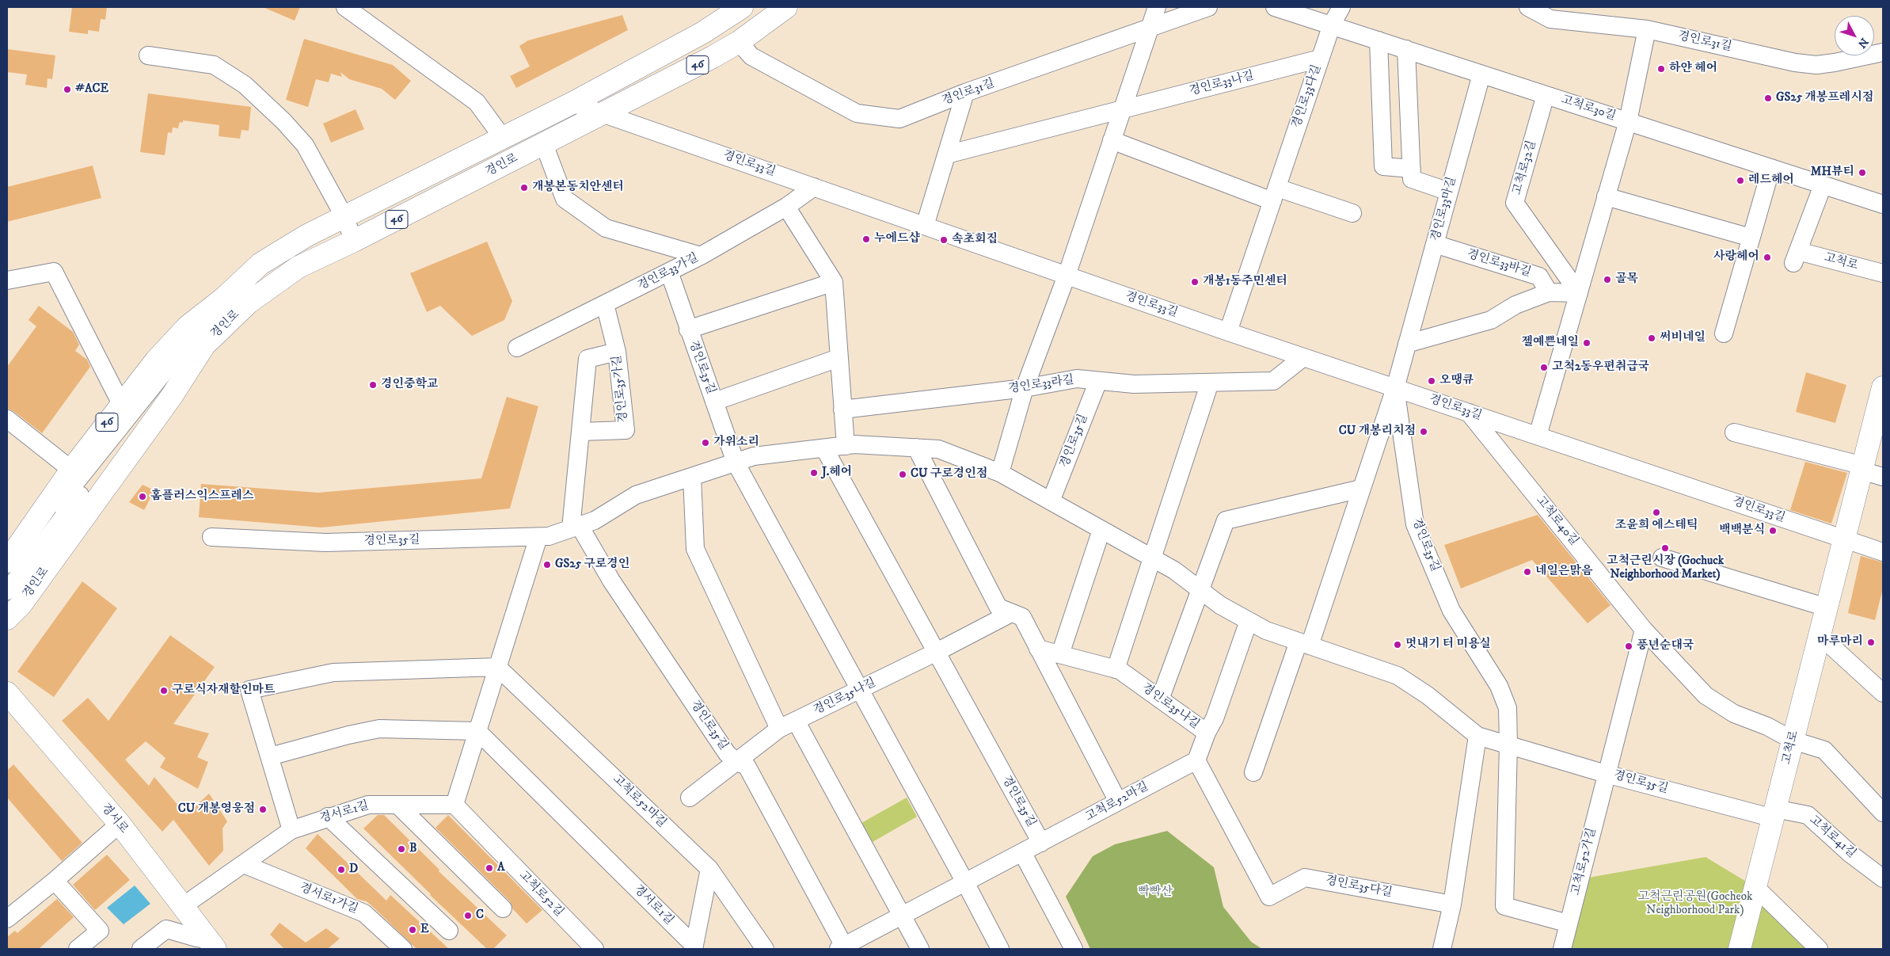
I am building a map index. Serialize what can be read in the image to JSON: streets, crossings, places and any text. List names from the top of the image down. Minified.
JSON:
{"streets":{"main road":["46","경인로","고척로","경서로"],"street":["경인로31길","경인로33나길","경인로33다길","고척로30길","경인로33길","고척로32길","경인로33마길","경인로33바길","경인로33가길","경인로35길","경인로33라길","경인로35가길","고척로40길","경인로35나길","고척로52마길","경서로1길","고척로41길","고척로52가길","경인로35다길","고척로52길","경서로1가길"]},"crossings":[["경인로31길","경인로"],["경인로33나길","경인로33다길"],["경인로33다길","고척로30길"],["경인로33다길","경인로33길"],["고척로30길","고척로32길"],["고척로30길","경인로33마길"],["고척로30길","고척로"],["경인로33길","경인로"],["경인로33길","경인로33마길"],["경인로33길","고척로"],["경인로33길","경인로33가길"],["경인로33길","경인로35길"],["경인로33길","경인로33라길"],["경인로33길","고척로40길"],["경인로33마길","경인로33바길"],["경인로33마길","경인로35길"],["고척로","경인로35길"],["고척로","고척로40길"],["고척로","고척로41길"],["경인로33가길","경인로35길"],["경인로33가길","경인로35가길"],["경인로35길","경인로33라길"],["경인로35길","경인로35나길"],["경인로35길","고척로52마길"],["경인로35길","고척로41길"],["경인로35길","고척로52가길"],["경인로35나길","고척로52마길"],["경인로35나길","경인로35다길"],["고척로52마길","경인로35다길"],["경서로1길","경서로"],["경서로1길","고척로52길"],["경서로1길","경서로1가길"]],"parks":["빡빡산","고척근린공원(Gocheok Neighborhood Park)"],"places":["하얀 헤어","#ACE","GS25 개봉프레시점","MH뷰티","레드헤어","개봉본동치안센터","누에드샵","속초회집","사랑헤어","골목","개봉1동주민센터","써비네일","젤예쁜네일","고척2동우편취급국","오땡큐","경인중학교","CU 개봉리치점","가위소리","J.헤어","CU 구로경인점","홈플러스익스프레스","조윤희 에스테틱","백백분식","고척근린시장 (Gochuck Neighborhood Market)","GS25 구로경인","네일은맑음","마루마리","멋내기 터 미용실","풍년순대국","구로식자재할인마트","CU 개봉영웅점","B","A","D","C","E"],"north":"bottom right"}
